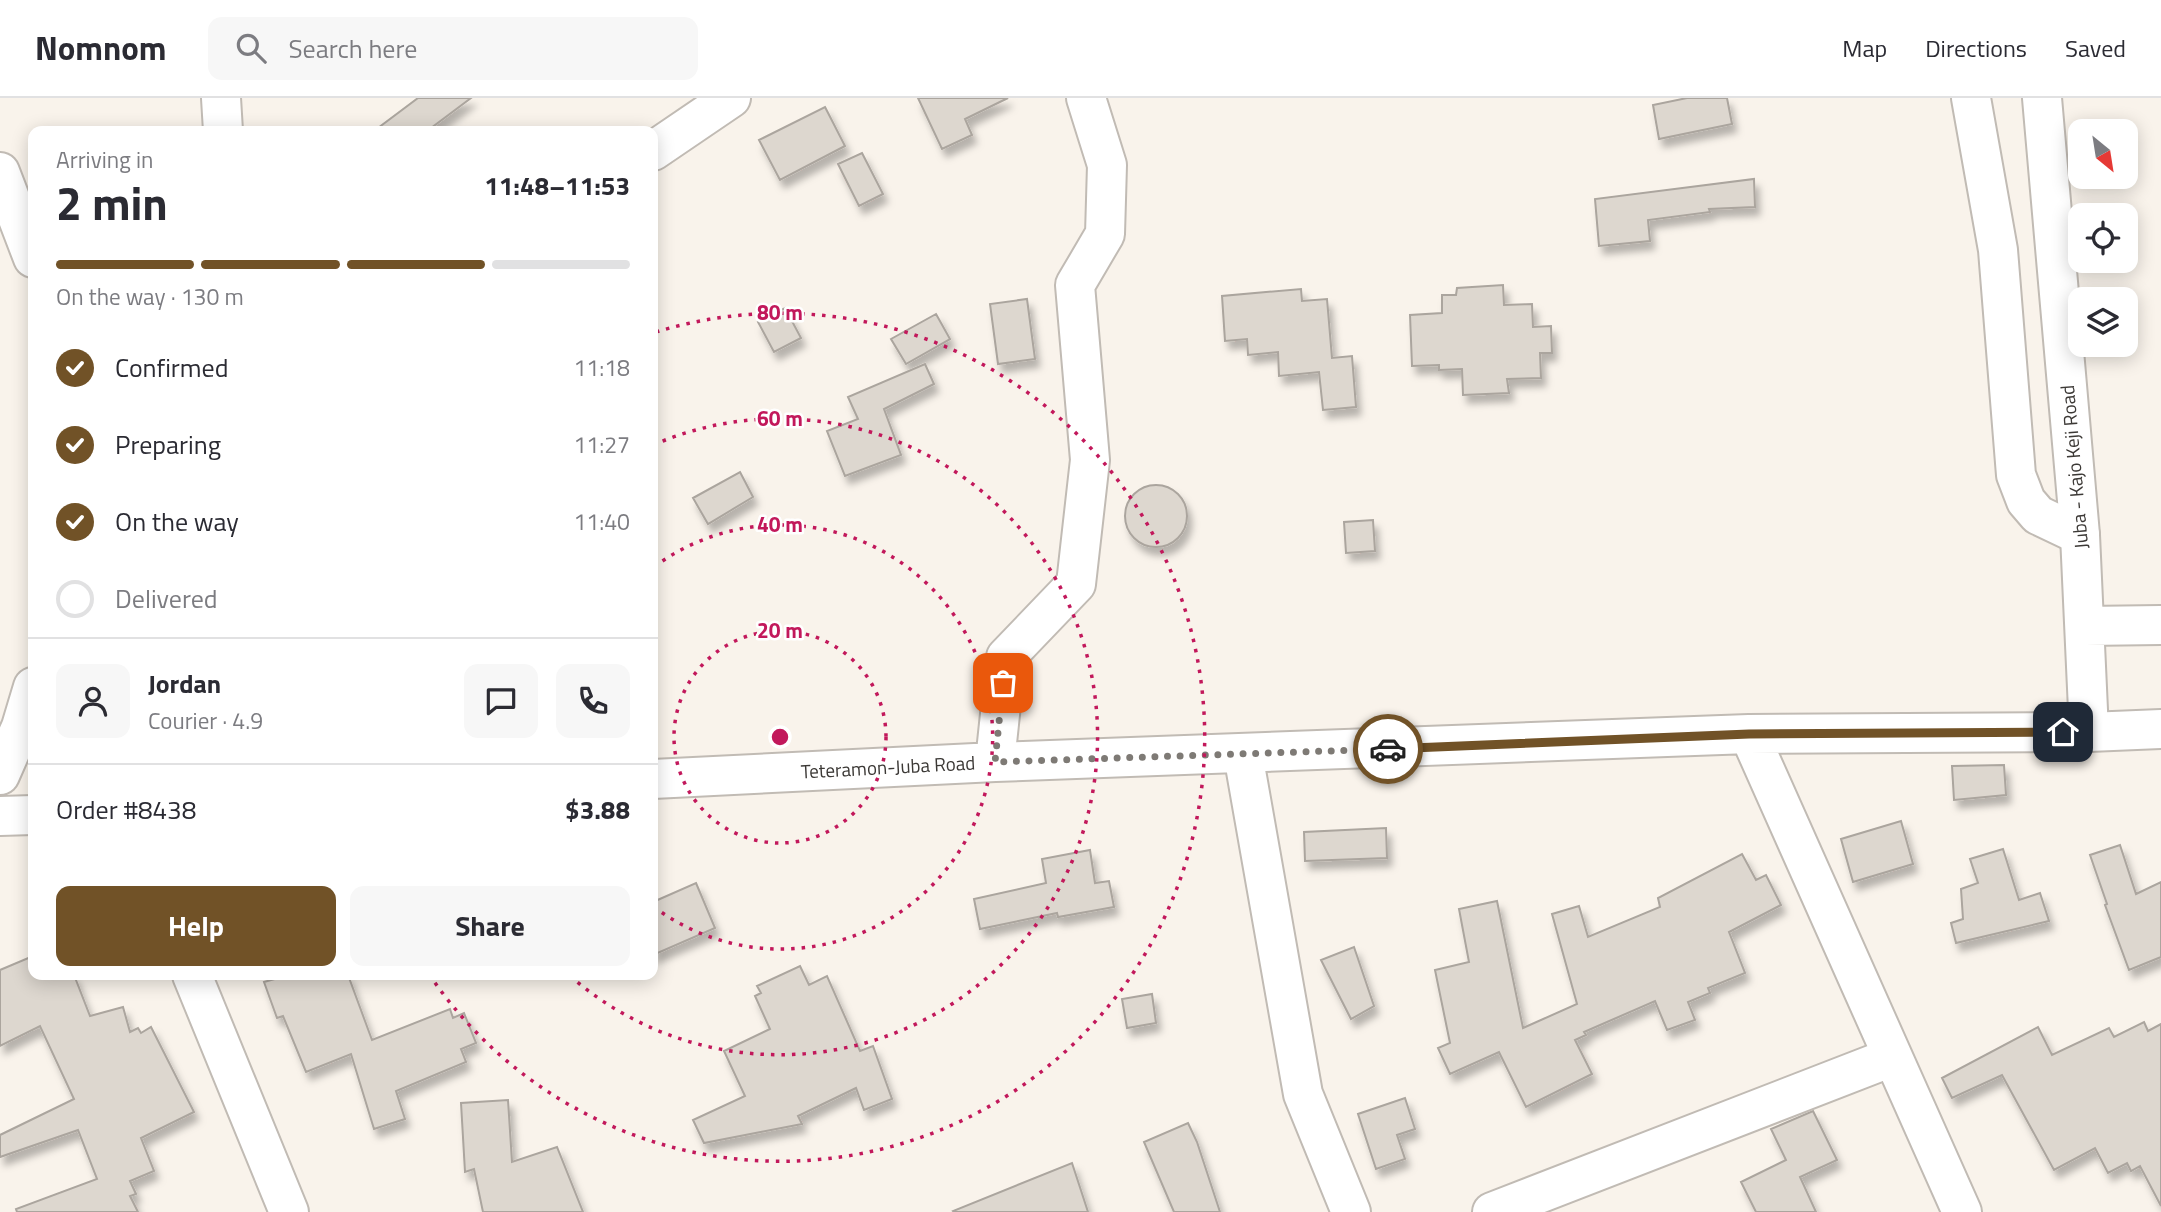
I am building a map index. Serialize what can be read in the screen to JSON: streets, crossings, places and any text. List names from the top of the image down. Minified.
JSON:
{"streets":{"street":["Juba - Kajo Keji Road","Teteramon-Juba Road"]},"crossings":[["Juba - Kajo Keji Road","Teteramon-Juba Road"]],"north":"bottom right","page":{"header":"Nomnom","search":"Search here","nav":["Map","Directions","Saved"],"heading":["2 min","Arriving in","11:48–11:53"],"panel":["Jordan","Courier · 4.9","Order #8438","$3.88"],"bar":"On the way · 130 m","list":[["Confirmed","11:18"],["Preparing","11:27"],["On the way","11:40"],"Delivered"],"buttons":["Help","Share"]},"rings":["80 m","60 m","40 m","20 m"]}
